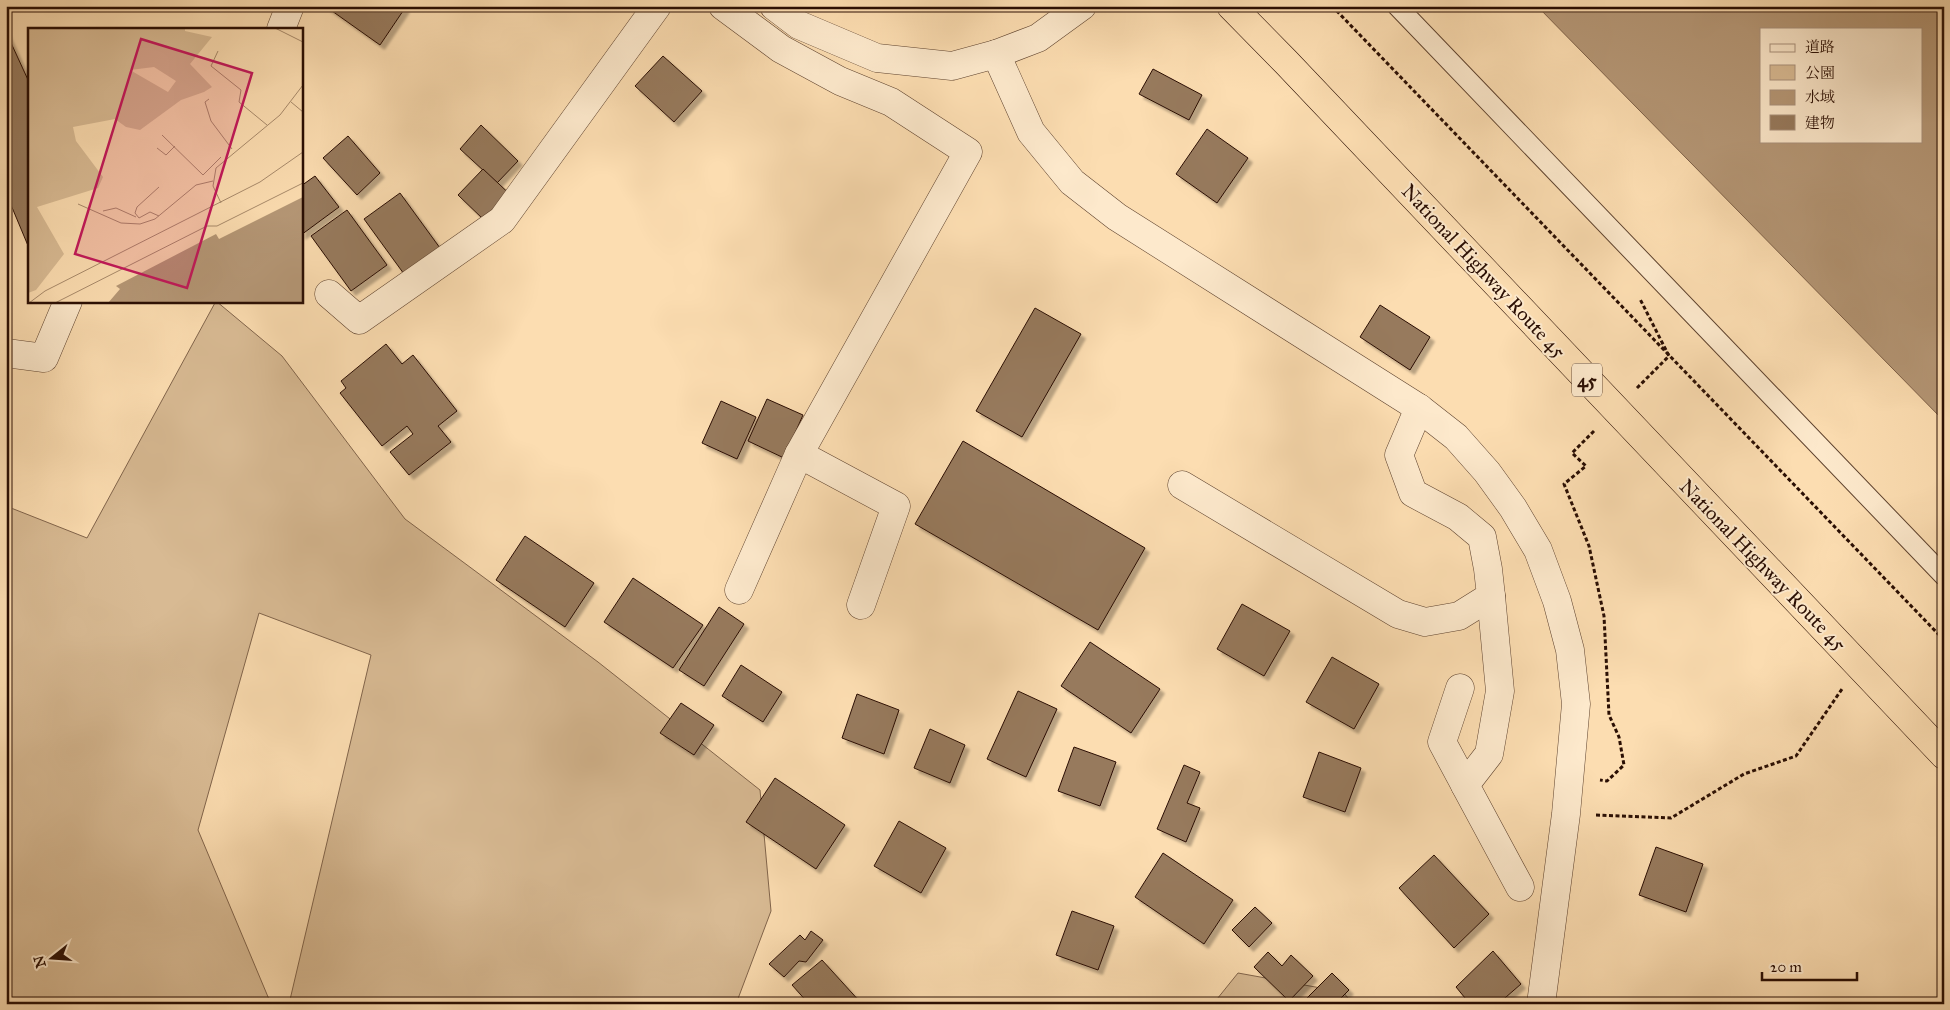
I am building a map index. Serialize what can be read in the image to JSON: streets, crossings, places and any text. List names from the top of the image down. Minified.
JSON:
{"streets":{"highway":["National Highway Route 45","45"]},"legend":["道路","公園","水域","建物"],"scale_bar":"20 m","north":"left"}
